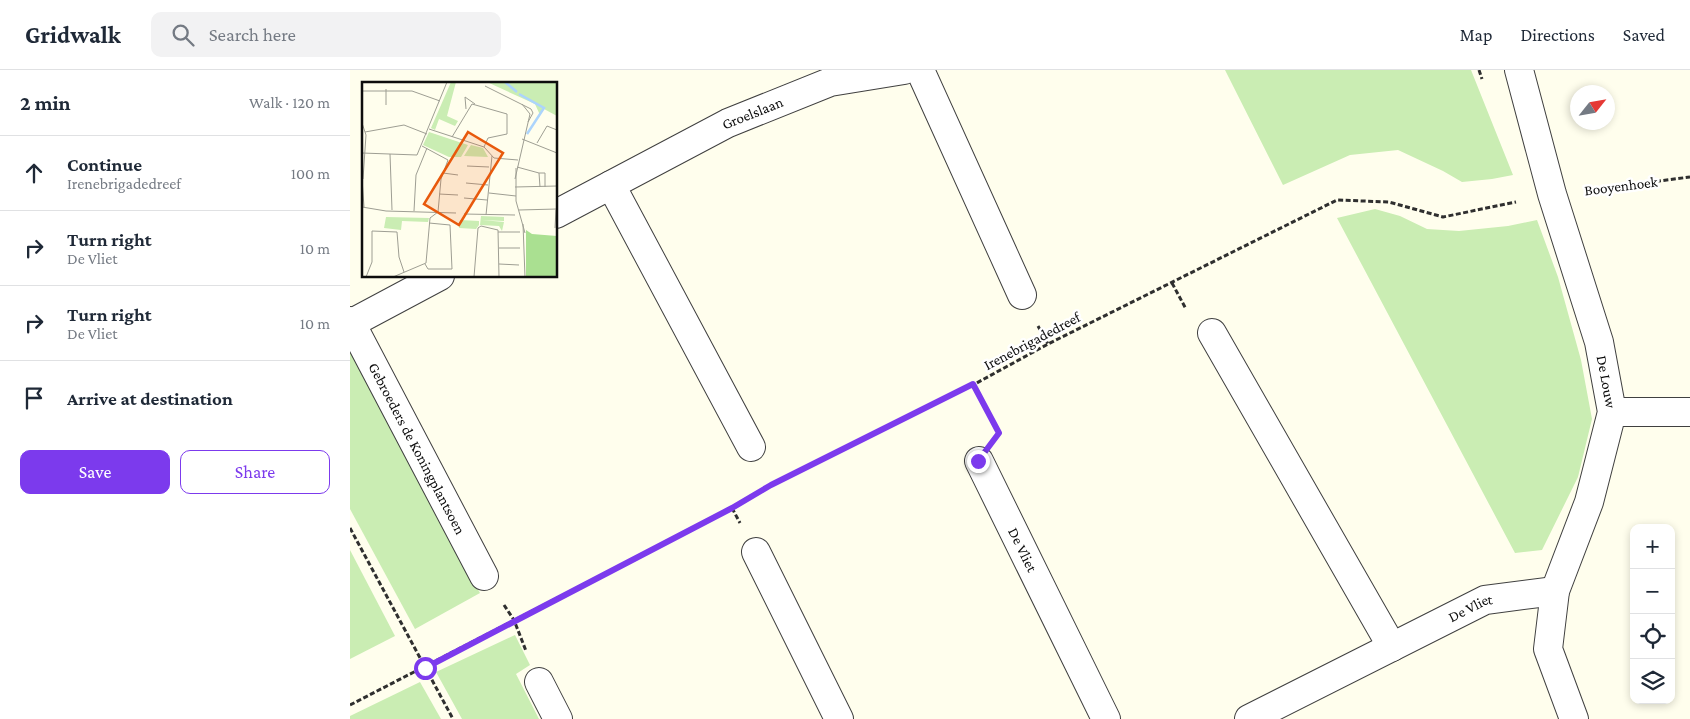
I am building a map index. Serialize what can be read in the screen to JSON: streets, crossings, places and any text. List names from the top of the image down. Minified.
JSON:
{"streets":{"street":["Groelslaan","De Louw","Gebroeders de Koningplantsoen","De Vliet"],"path":["Booyenhoek","Irenebrigadedreef"]},"crossings":[["Booyenhoek","De Louw"],["De Louw","De Vliet"]],"north":"top right","page":{"header":"Gridwalk","search":"Search here","nav":["Map","Directions","Saved"],"heading":["2 min","Walk · 120 m"],"list":[["Continue","Irenebrigadedreef","100 m"],["Turn right","De Vliet","10 m"],["Turn right","De Vliet","10 m"],"Arrive at destination"],"buttons":["Save","Share"],"map_buttons":["+","−"]}}
